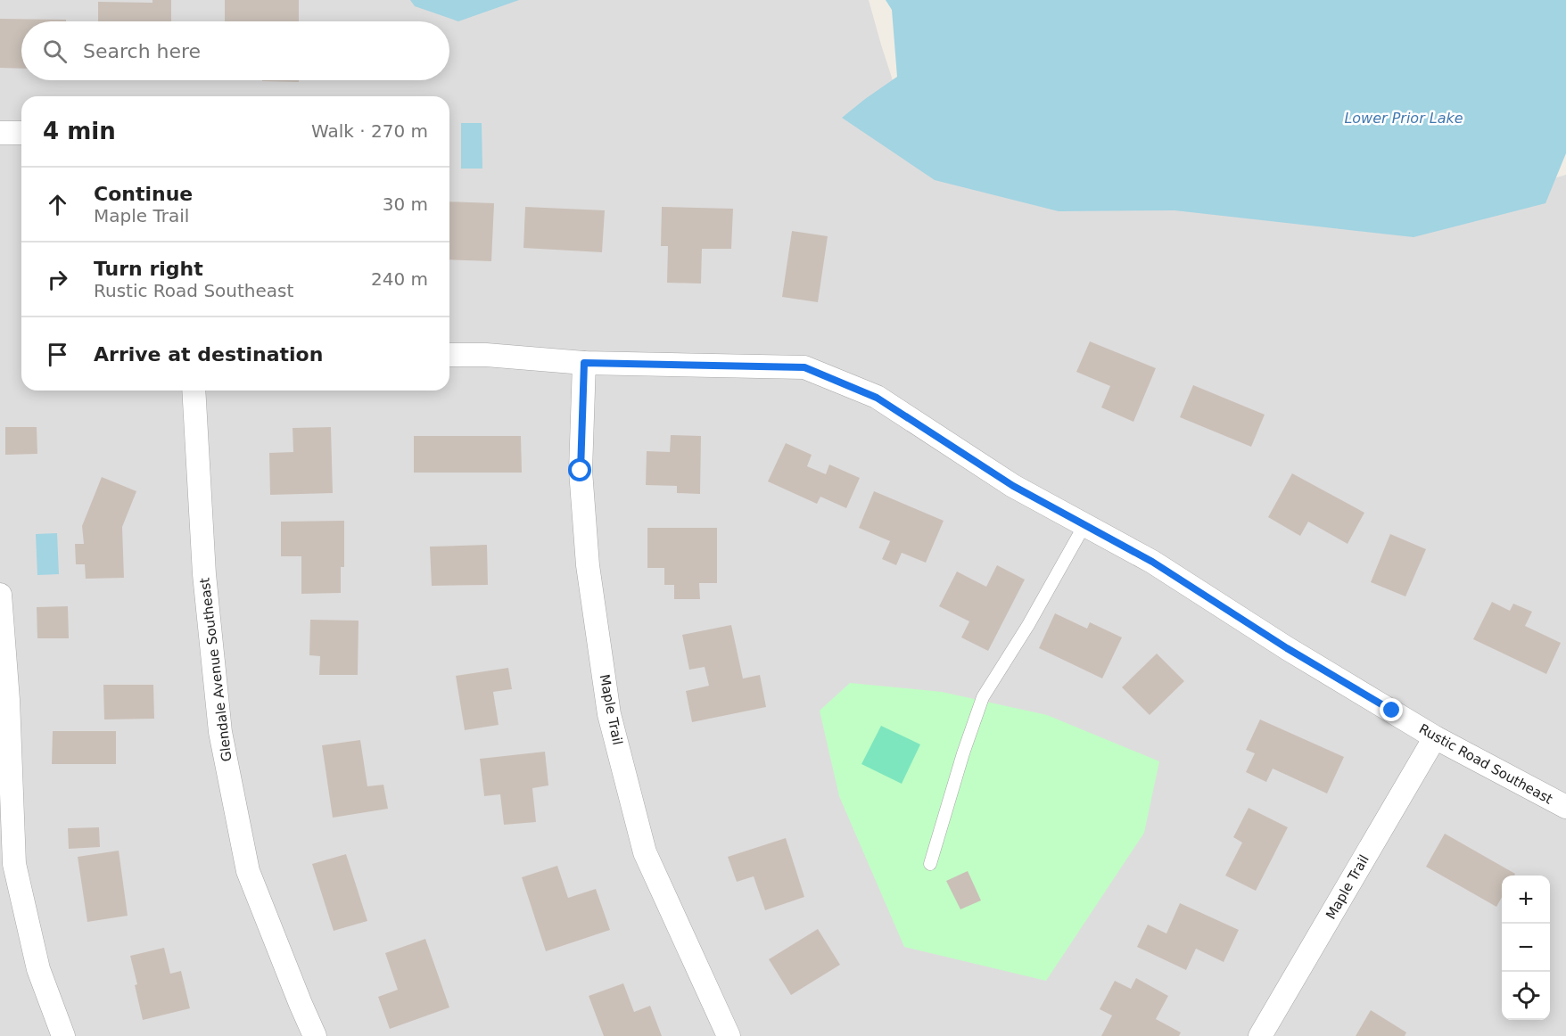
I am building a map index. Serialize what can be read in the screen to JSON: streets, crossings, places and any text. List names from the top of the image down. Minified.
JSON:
{"streets":{"street":["Glendale Avenue Southeast","Maple Trail","Rustic Road Southeast"]},"crossings":[["Maple Trail","Rustic Road Southeast"]],"water":["Lower Prior Lake"],"page":{"search":"Search here","heading":["4 min","Walk · 270 m"],"list":[["Continue","Maple Trail","30 m"],["Turn right","Rustic Road Southeast","240 m"],"Arrive at destination"],"map_buttons":["+","−"]}}
